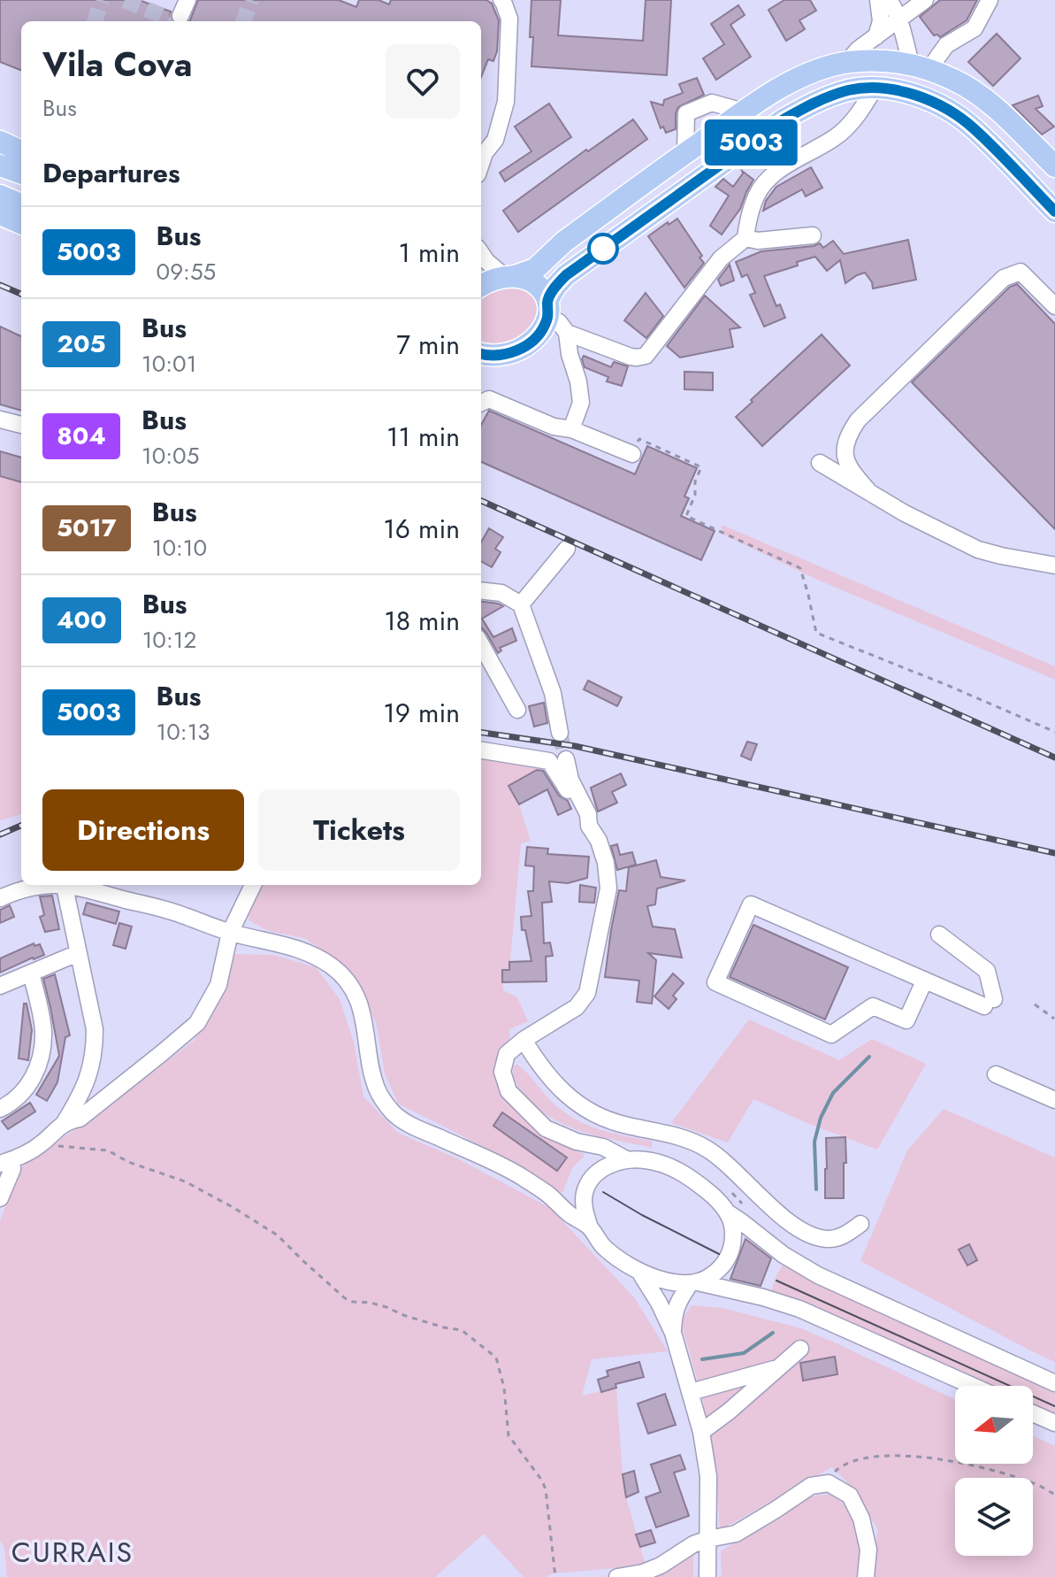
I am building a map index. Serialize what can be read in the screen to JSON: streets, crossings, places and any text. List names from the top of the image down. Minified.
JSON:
{"districts":["CURRAIS"],"lines":["bus line 5003"],"north":"left","page":{"on_map":"5003","heading":[["Vila Cova","Bus"],"Departures"],"list":[{"mark":"5003","name":"Bus","note":"09:55","value":"1 min"},{"mark":"205","name":"Bus","note":"10:01","value":"7 min"},{"mark":"804","name":"Bus","note":"10:05","value":"11 min"},{"mark":"5017","name":"Bus","note":"10:10","value":"16 min"},{"mark":"400","name":"Bus","note":"10:12","value":"18 min"},{"mark":"5003","name":"Bus","note":"10:13","value":"19 min"}],"buttons":["Directions","Tickets"]}}
